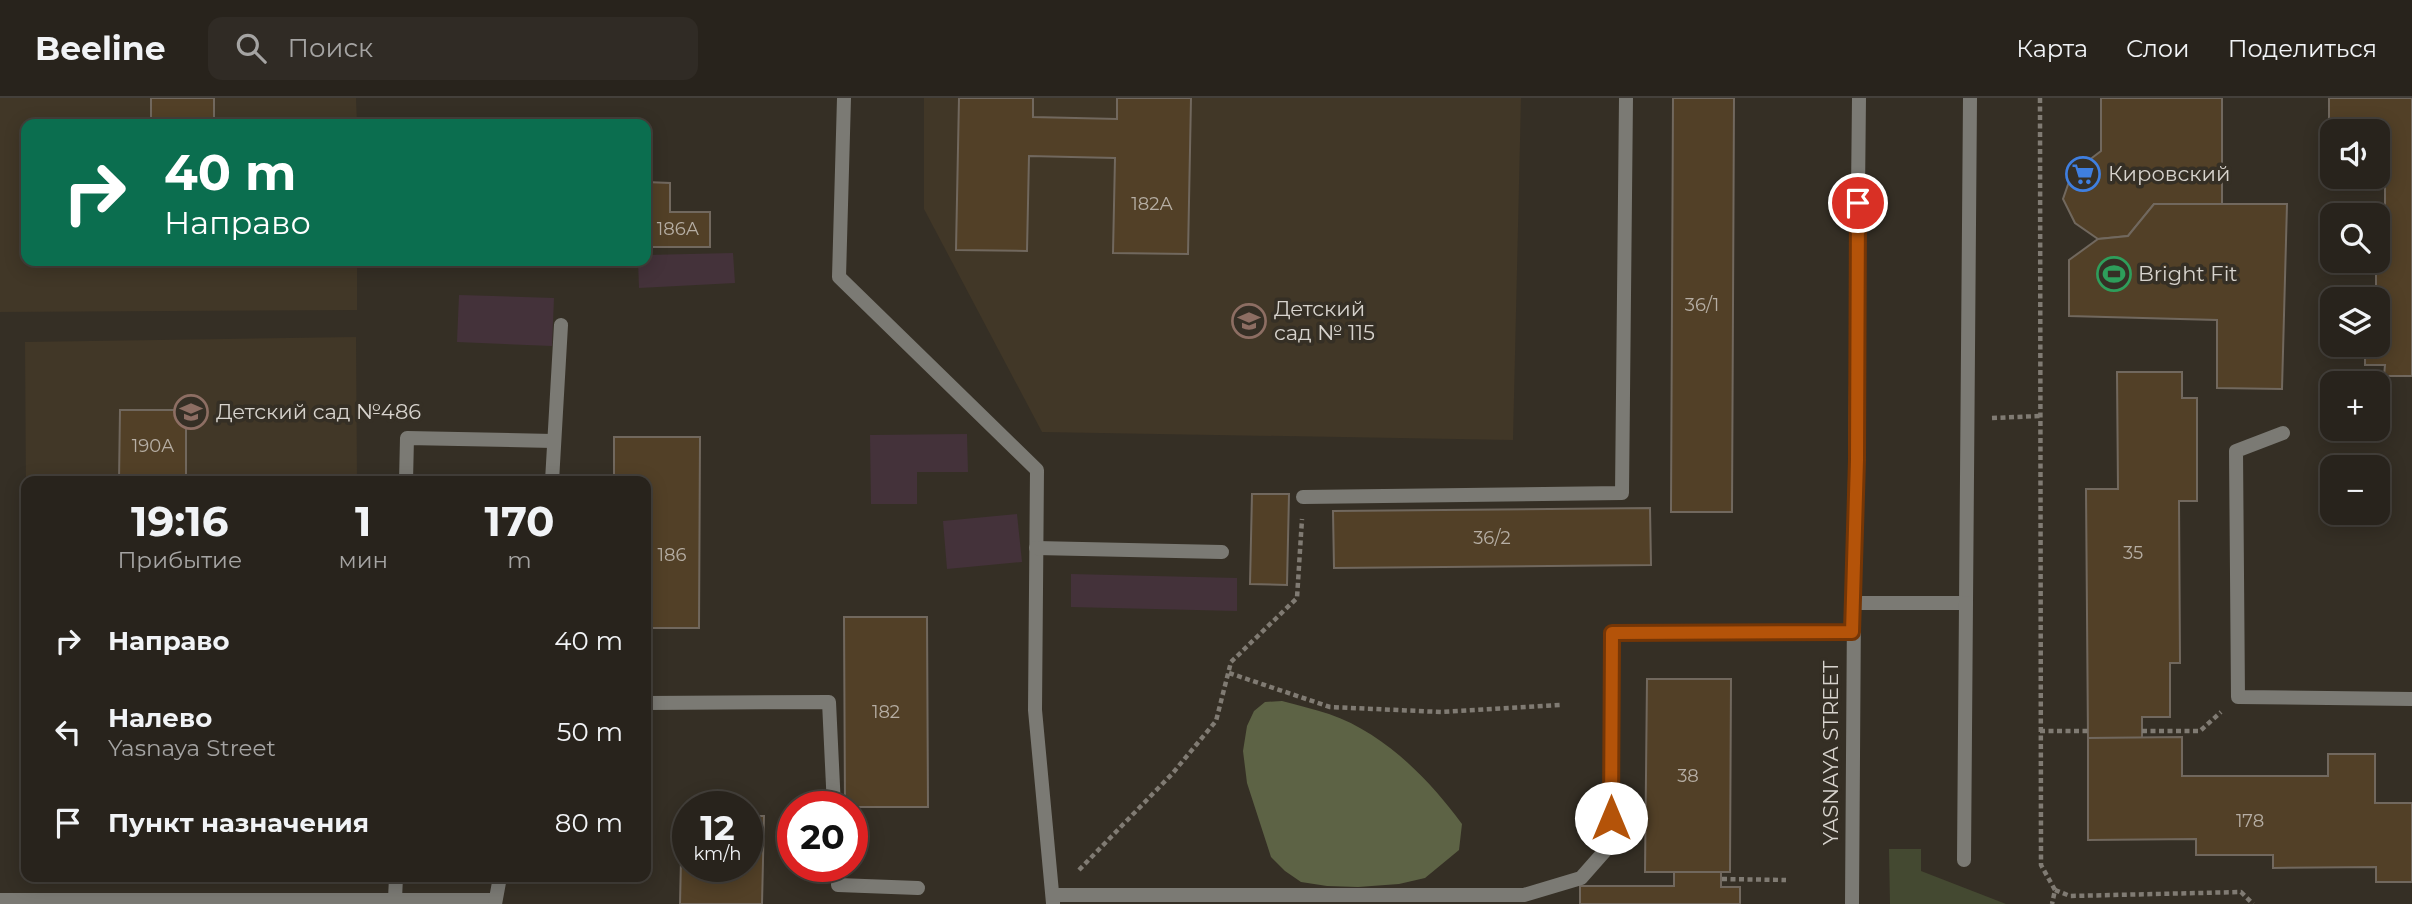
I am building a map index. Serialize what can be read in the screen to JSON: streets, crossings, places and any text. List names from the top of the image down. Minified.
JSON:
{"streets":{"street":["YASNAYA STREET"]},"places":{"supermarket":["Кировский"],"sports":["Bright Fit"],"school or university":["Детский сад № 115","Детский сад №486"]},"house_numbers":["182А","186А","36/1","190А","36/2","35","186","182","38","178"],"page":{"header":"Beeline","search":"Поиск","nav":["Карта","Слои","Поделиться"],"map_buttons":["+","−"],"turn":["40 m","Направо"],"eta":["19:16","Прибытие","1","мин","170","m"],"list":[{"name":"Направо","value":"40 m"},{"name":"Налево","note":"Yasnaya Street","value":"50 m"},{"name":"Пункт назначения","value":"80 m"}],"speed":"12 km/h","limit":"20"}}
